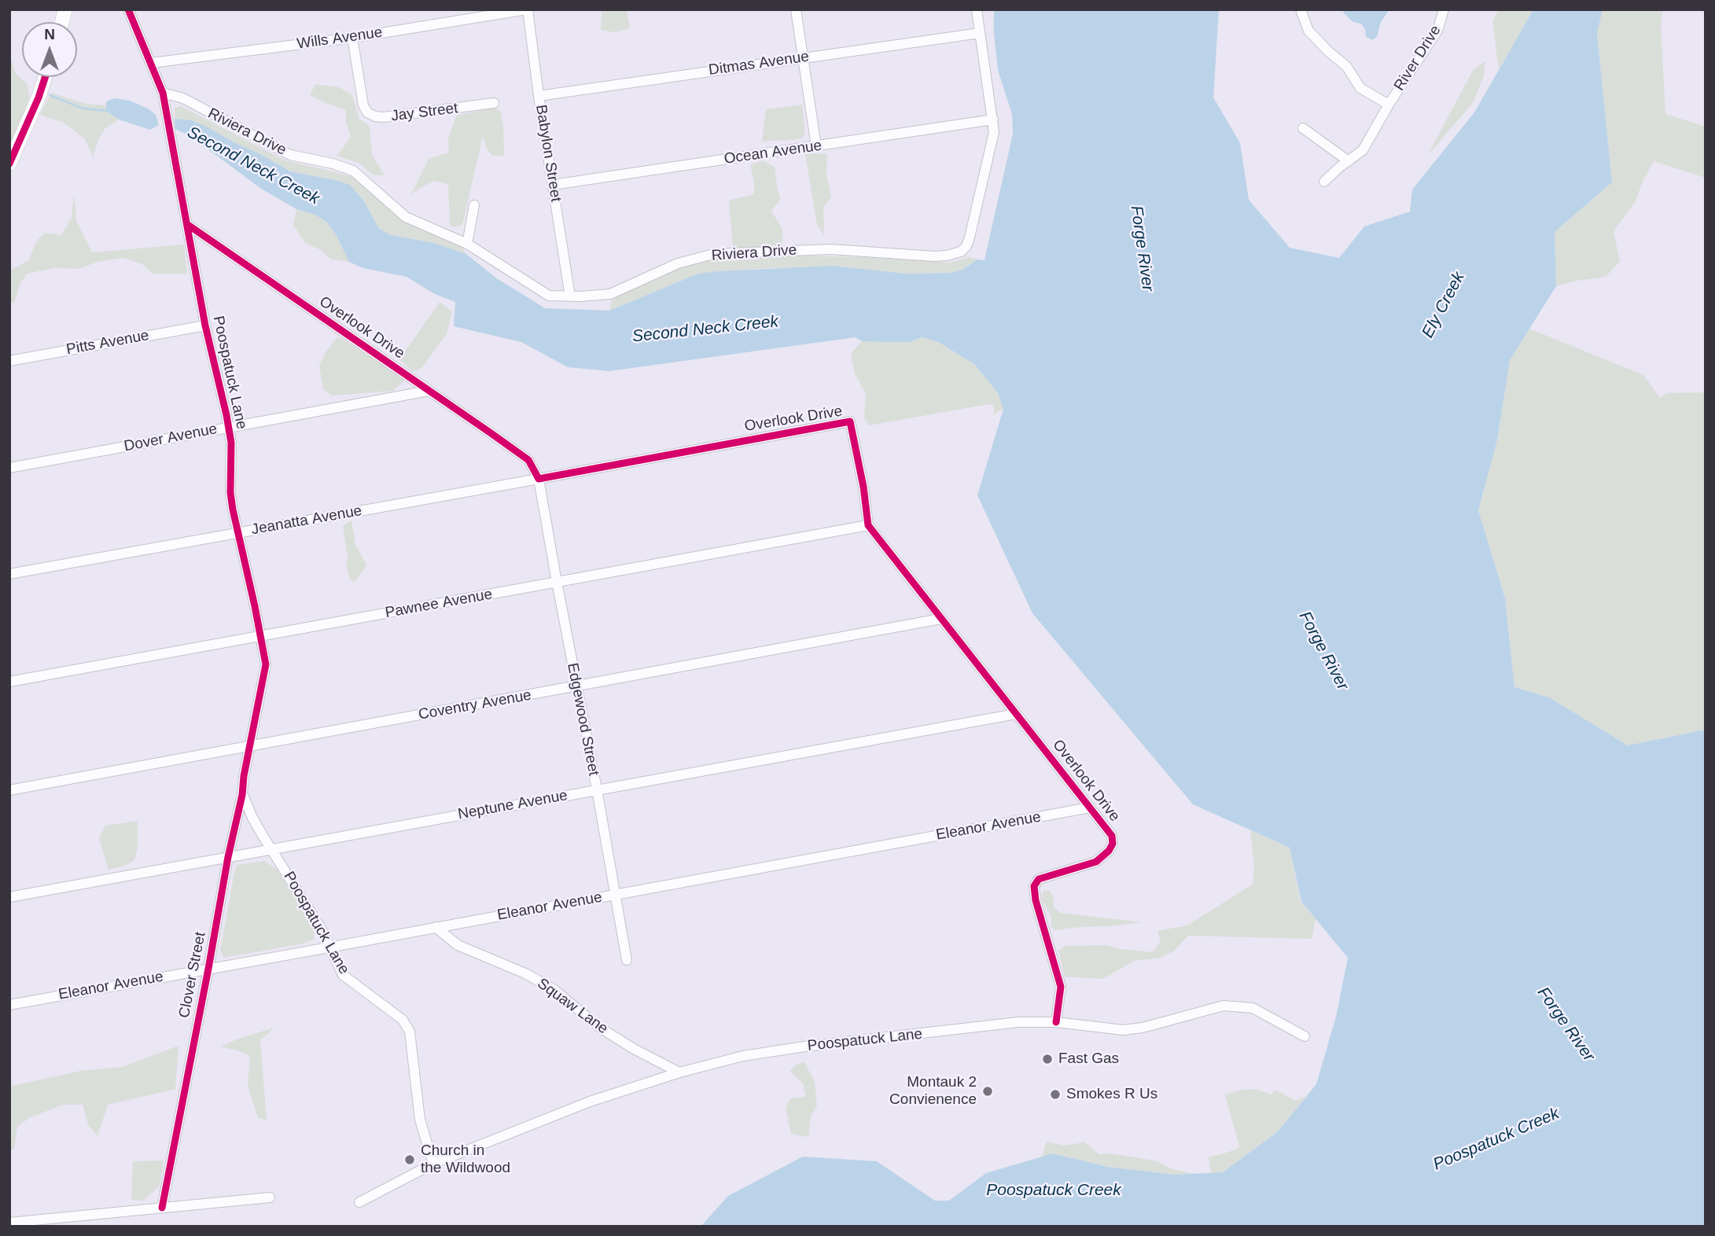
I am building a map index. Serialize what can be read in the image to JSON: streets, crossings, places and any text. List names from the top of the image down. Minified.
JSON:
{"streets":{"street":["Wills Avenue","River Drive","Ditmas Avenue","Jay Street","Riviera Drive","Ocean Avenue","Babylon Street","Overlook Drive","Pitts Avenue","Poospatuck Lane","Dover Avenue","Jeanatta Avenue","Pawnee Avenue","Coventry Avenue","Edgewood Street","Neptune Avenue","Eleanor Avenue","Clover Street","Squaw Lane"]},"crossings":[["Wills Avenue","Jay Street"],["Wills Avenue","Babylon Street"],["Wills Avenue","Poospatuck Lane"],["Ditmas Avenue","Riviera Drive"],["Ditmas Avenue","Babylon Street"],["Riviera Drive","Ocean Avenue"],["Riviera Drive","Babylon Street"],["Riviera Drive","Poospatuck Lane"],["Ocean Avenue","Babylon Street"],["Overlook Drive","Poospatuck Lane"],["Overlook Drive","Dover Avenue"],["Overlook Drive","Jeanatta Avenue"],["Overlook Drive","Pawnee Avenue"],["Overlook Drive","Coventry Avenue"],["Overlook Drive","Edgewood Street"],["Overlook Drive","Neptune Avenue"],["Overlook Drive","Eleanor Avenue"],["Pitts Avenue","Poospatuck Lane"],["Poospatuck Lane","Dover Avenue"],["Poospatuck Lane","Jeanatta Avenue"],["Poospatuck Lane","Pawnee Avenue"],["Poospatuck Lane","Coventry Avenue"],["Poospatuck Lane","Neptune Avenue"],["Poospatuck Lane","Eleanor Avenue"],["Poospatuck Lane","Clover Street"],["Poospatuck Lane","Squaw Lane"],["Jeanatta Avenue","Edgewood Street"],["Pawnee Avenue","Edgewood Street"],["Coventry Avenue","Edgewood Street"],["Coventry Avenue","Clover Street"],["Edgewood Street","Neptune Avenue"],["Edgewood Street","Eleanor Avenue"],["Neptune Avenue","Clover Street"],["Eleanor Avenue","Clover Street"],["Eleanor Avenue","Squaw Lane"]],"water":["Second Neck Creek","Forge River","Ely Creek","Poospatuck Creek"],"places":["Fast Gas","Montauk 2 Convienence","Smokes R Us","Church in the Wildwood"],"north":"top"}
